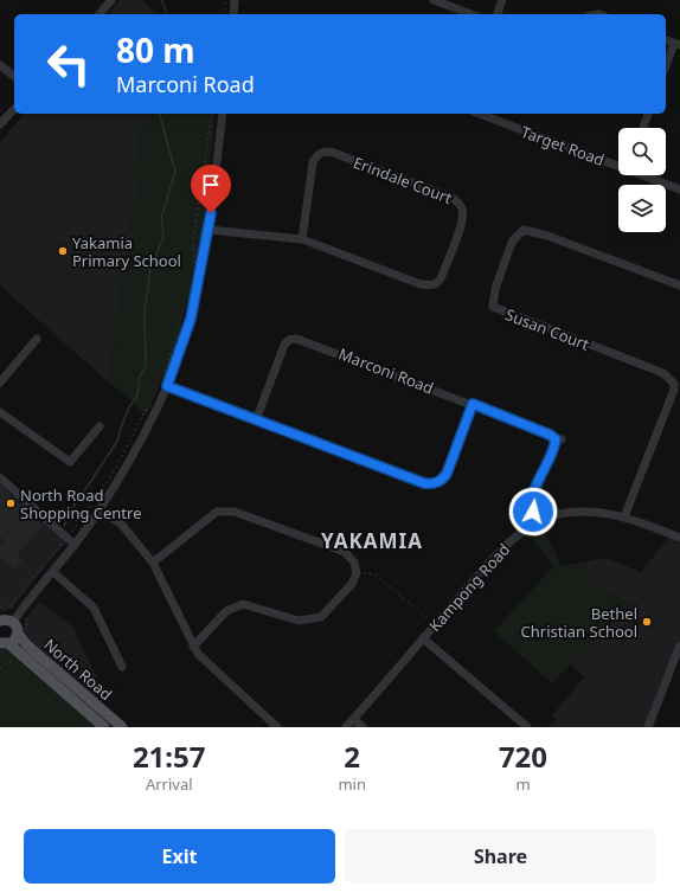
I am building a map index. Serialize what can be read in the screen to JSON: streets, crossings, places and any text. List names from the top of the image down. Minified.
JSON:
{"streets":{"main road":["North Road"],"street":["Target Road","Erindale Court","Susan Court","Marconi Road","Kampong Road"]},"crossings":[["Susan Court","Kampong Road"],["Marconi Road","Kampong Road"]],"districts":["YAKAMIA"],"places":["Yakamia Primary School","North Road Shopping Centre","Bethel Christian School"],"page":{"turn":["80 m","Marconi Road"],"eta":["21:57","Arrival","2","min","720","m"],"buttons":["Exit","Share"]}}
